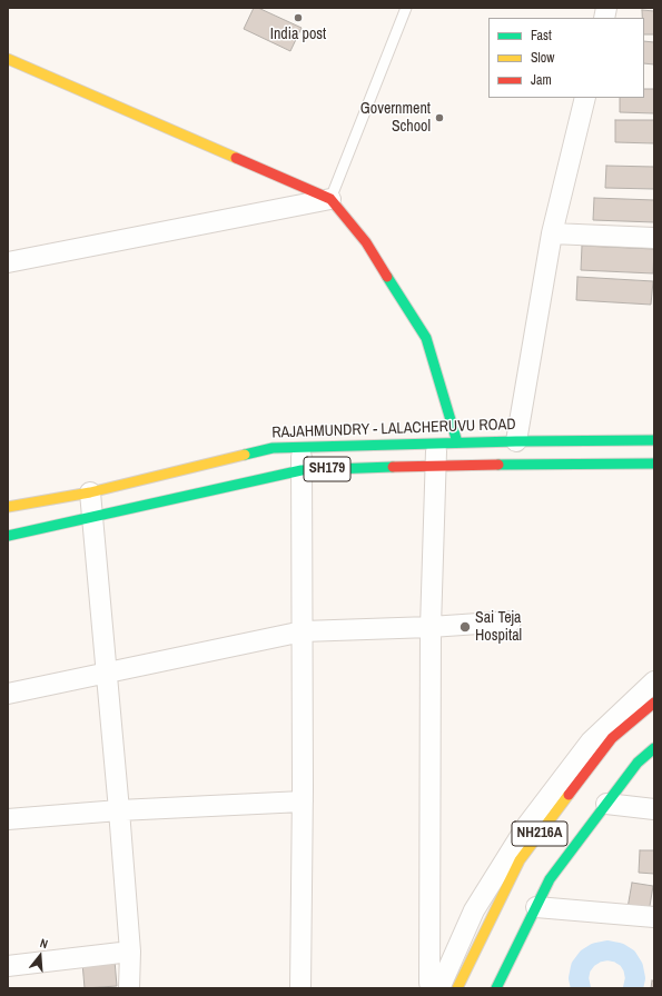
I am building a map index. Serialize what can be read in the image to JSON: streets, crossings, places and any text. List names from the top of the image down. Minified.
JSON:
{"streets":{"main road":["RAJAHMUNDRY - LALACHERUVU ROAD","SH179","NH216A"]},"places":["India post","Government School","Sai Teja Hospital"],"legend":["Fast","Slow","Jam"],"north":"top"}
